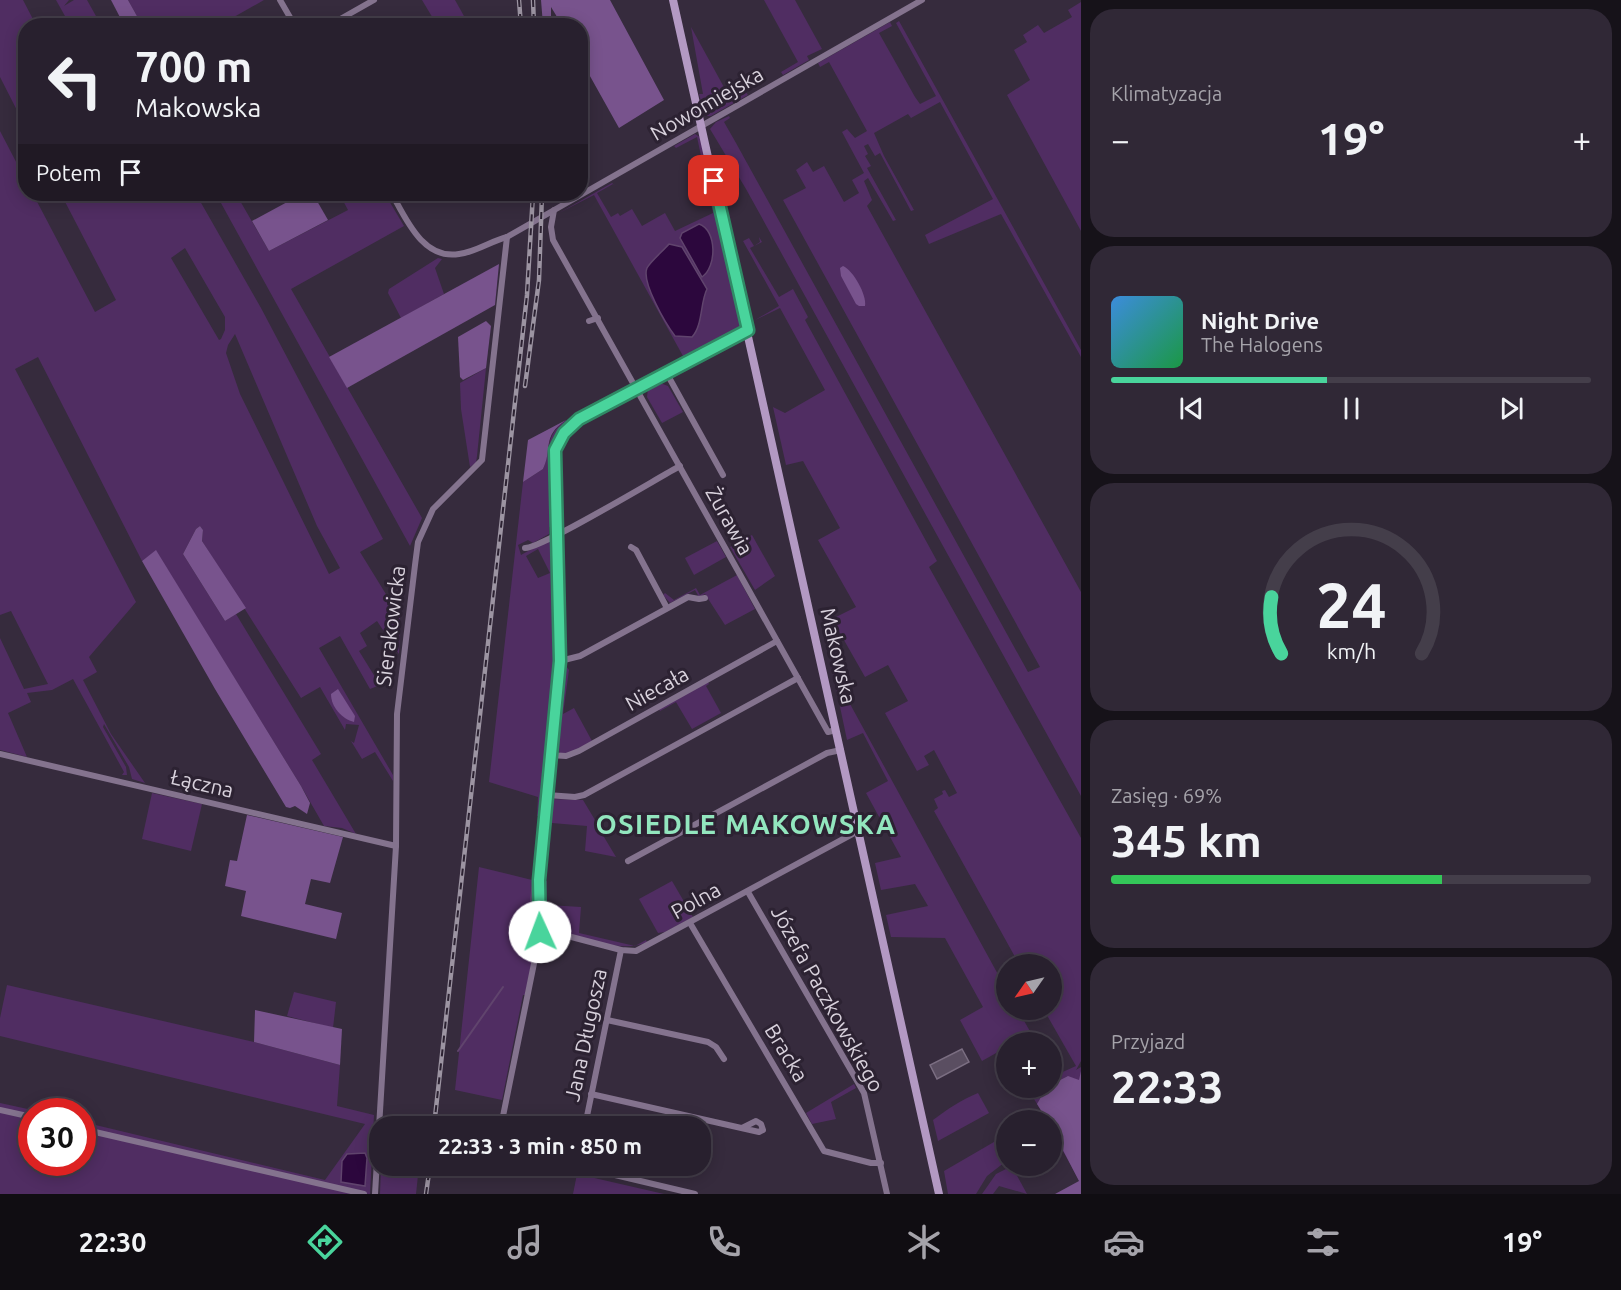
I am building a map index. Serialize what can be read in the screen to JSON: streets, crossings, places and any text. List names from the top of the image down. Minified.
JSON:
{"streets":{"street":["Nowomiejska","Żurawia","Sierakowicka","Makowska","Niecała","Łączna","Polna","Józefa Paczkowskiego","Jana Długosza","Bracka"]},"crossings":[["Nowomiejska","Żurawia"],["Nowomiejska","Sierakowicka"],["Nowomiejska","Makowska"],["Żurawia","Makowska"],["Żurawia","Niecała"],["Sierakowicka","Łączna"],["Makowska","Polna"],["Polna","Józefa Paczkowskiego"],["Polna","Jana Długosza"],["Polna","Bracka"],["Józefa Paczkowskiego","Bracka"]],"districts":["OSIEDLE MAKOWSKA"],"north":"bottom left","page":{"tile":["Klimatyzacja",["Zasięg · 69%","345 km"],["Przyjazd","22:33"]],"turn":["700 m","Makowska"],"heat":["−","19°","+"],"then":"Potem","song":["Night Drive","The Halogens"],"map_buttons":["+","−"],"limit":"30","trip":"22:33 · 3 min · 850 m","tabs":["22:30","19°"],"gauge":["24","km/h"]}}
